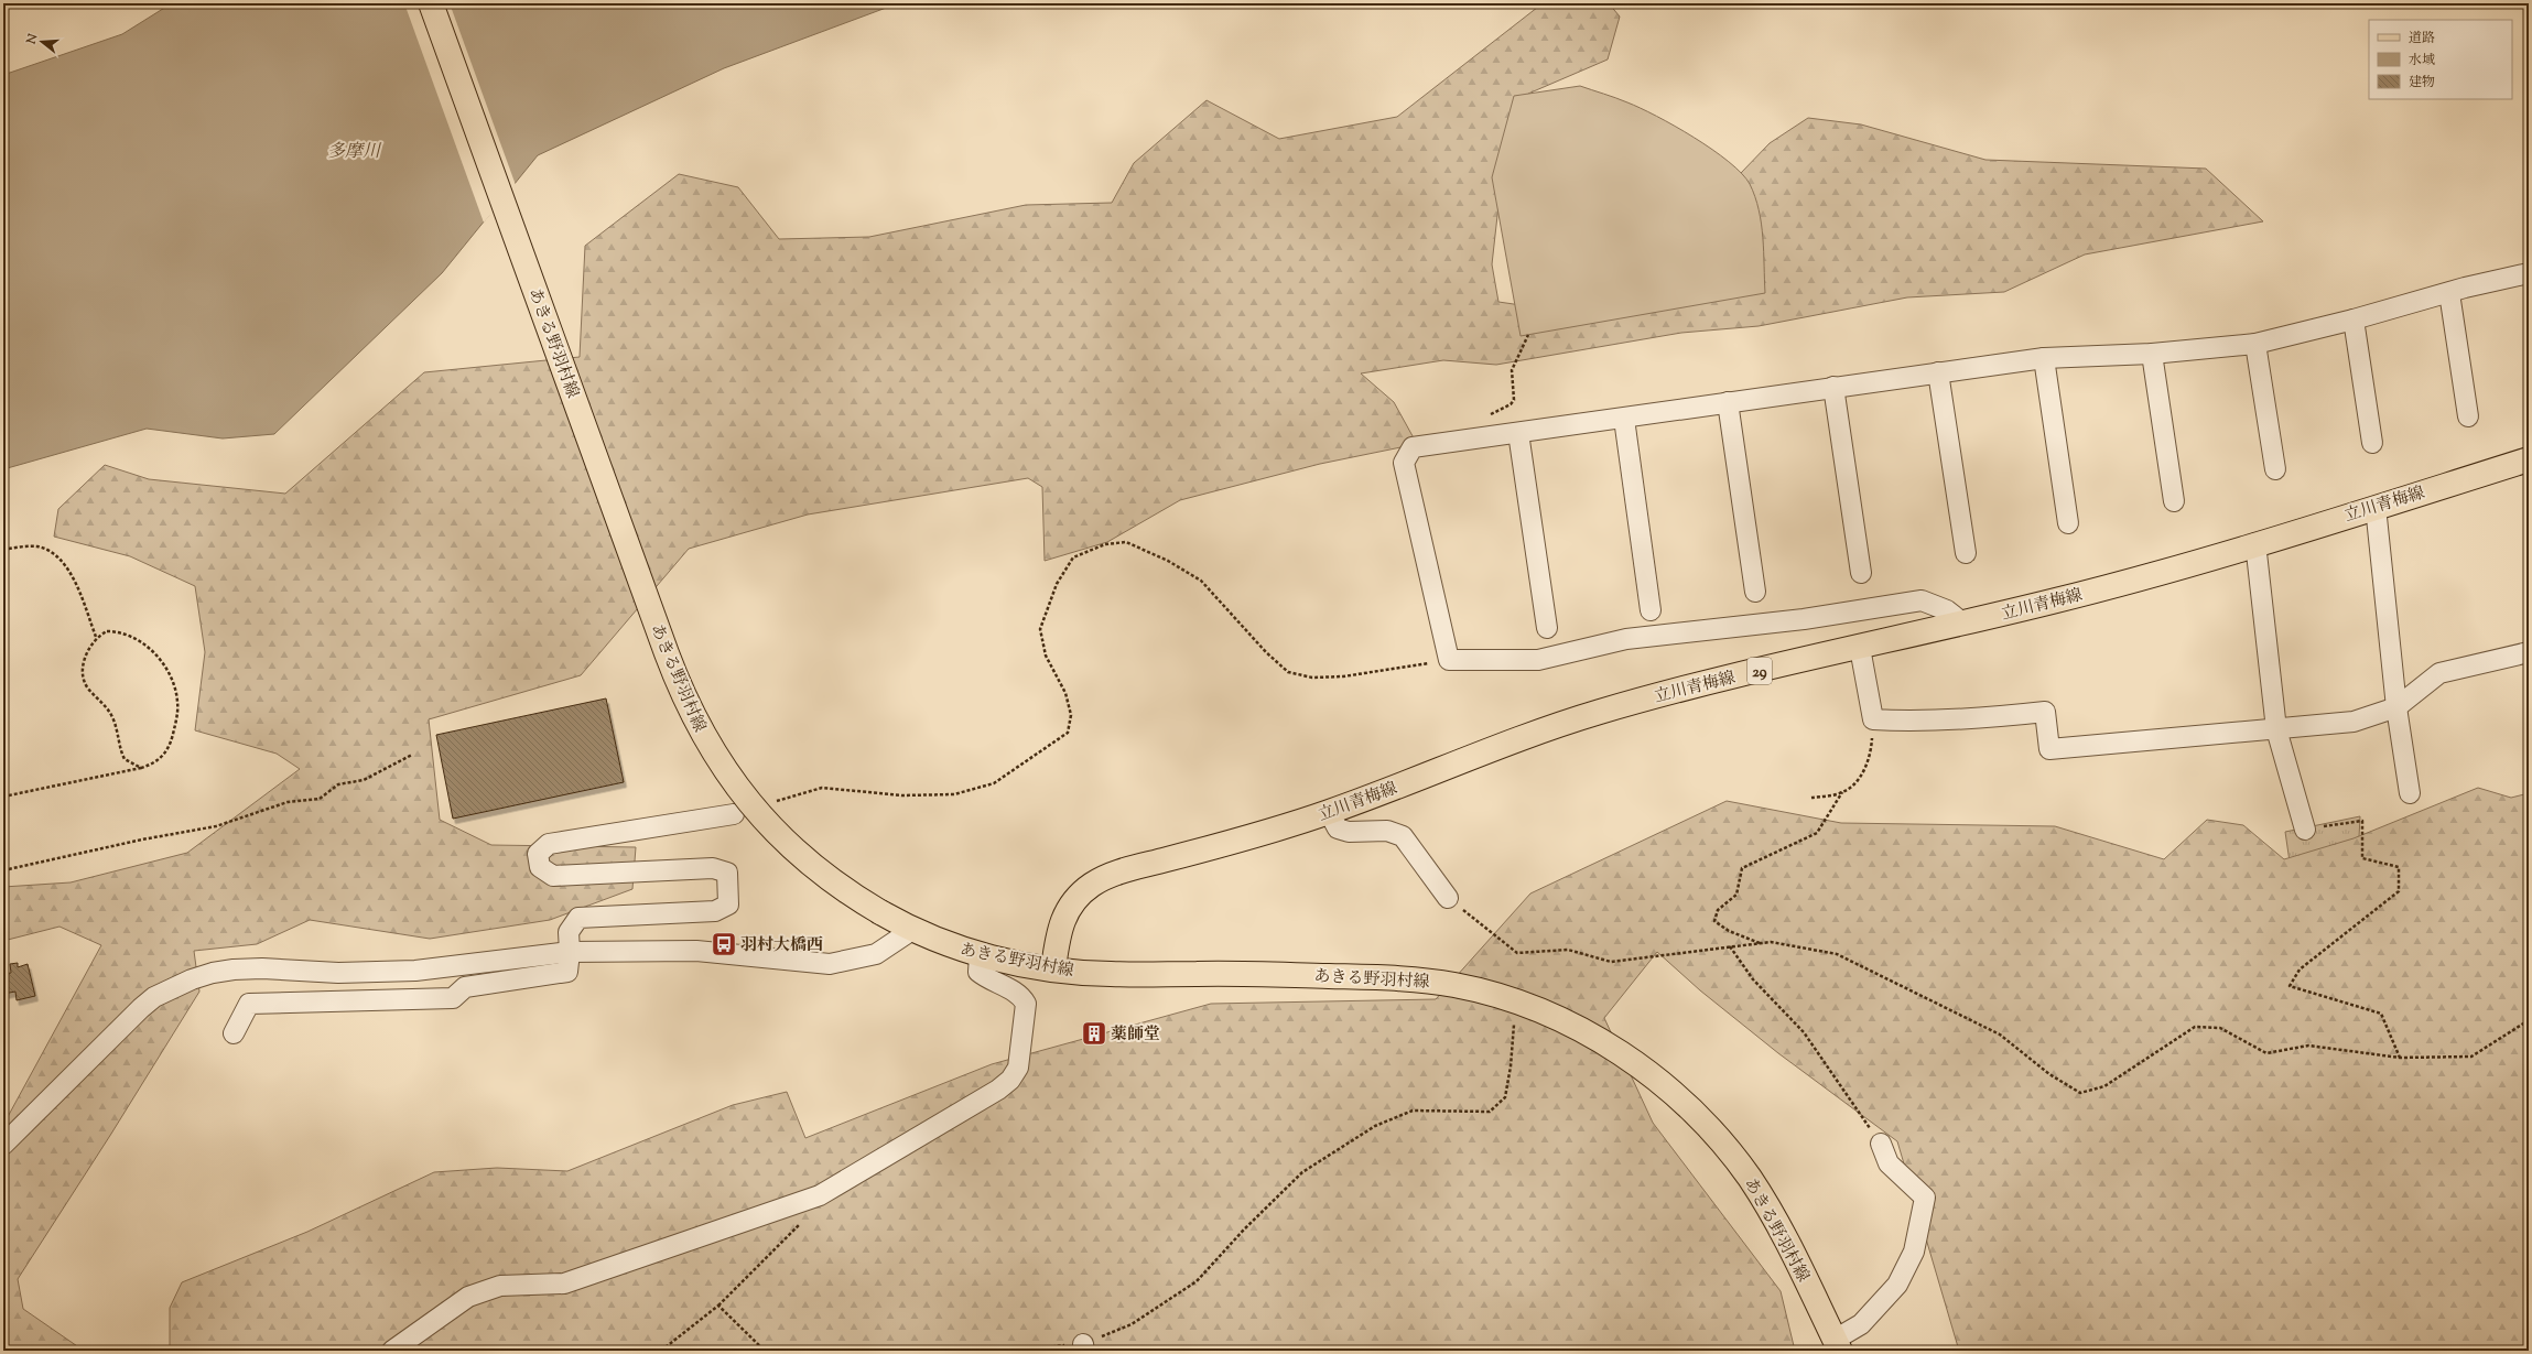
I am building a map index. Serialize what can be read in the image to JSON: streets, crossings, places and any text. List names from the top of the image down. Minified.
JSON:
{"streets":{"main road":["あきる野羽村線","立川青梅線","29"]},"crossings":[["あきる野羽村線","立川青梅線"]],"water":["多摩川"],"places":{"bus stop":["羽村大橋西"],"building":["薬師堂"]},"legend":["道路","水域","建物"],"north":"left"}
